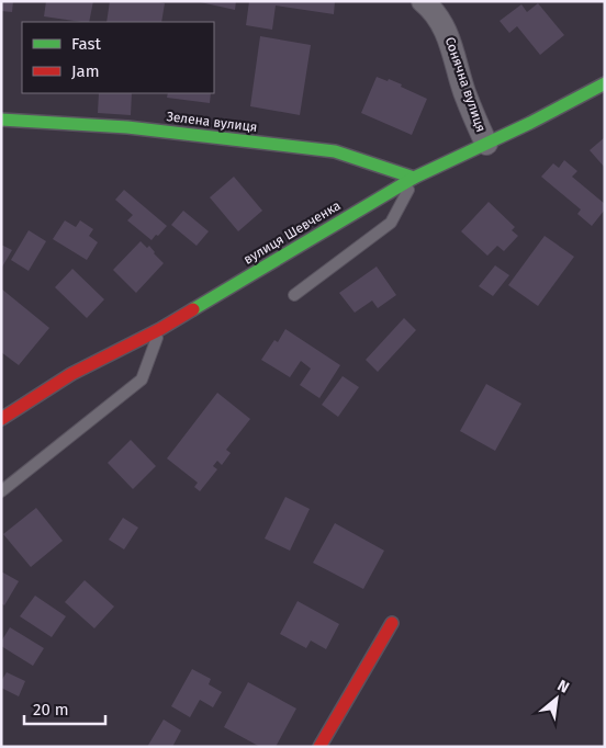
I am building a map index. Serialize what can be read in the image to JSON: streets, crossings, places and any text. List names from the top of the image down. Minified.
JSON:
{"streets":{"street":["Сонячна вулиця","Зелена вулиця","вулиця Шевченка"]},"crossings":[["Сонячна вулиця","вулиця Шевченка"],["Зелена вулиця","вулиця Шевченка"]],"legend":["Fast","Jam"],"scale_bar":"20 m","north":"top right"}
